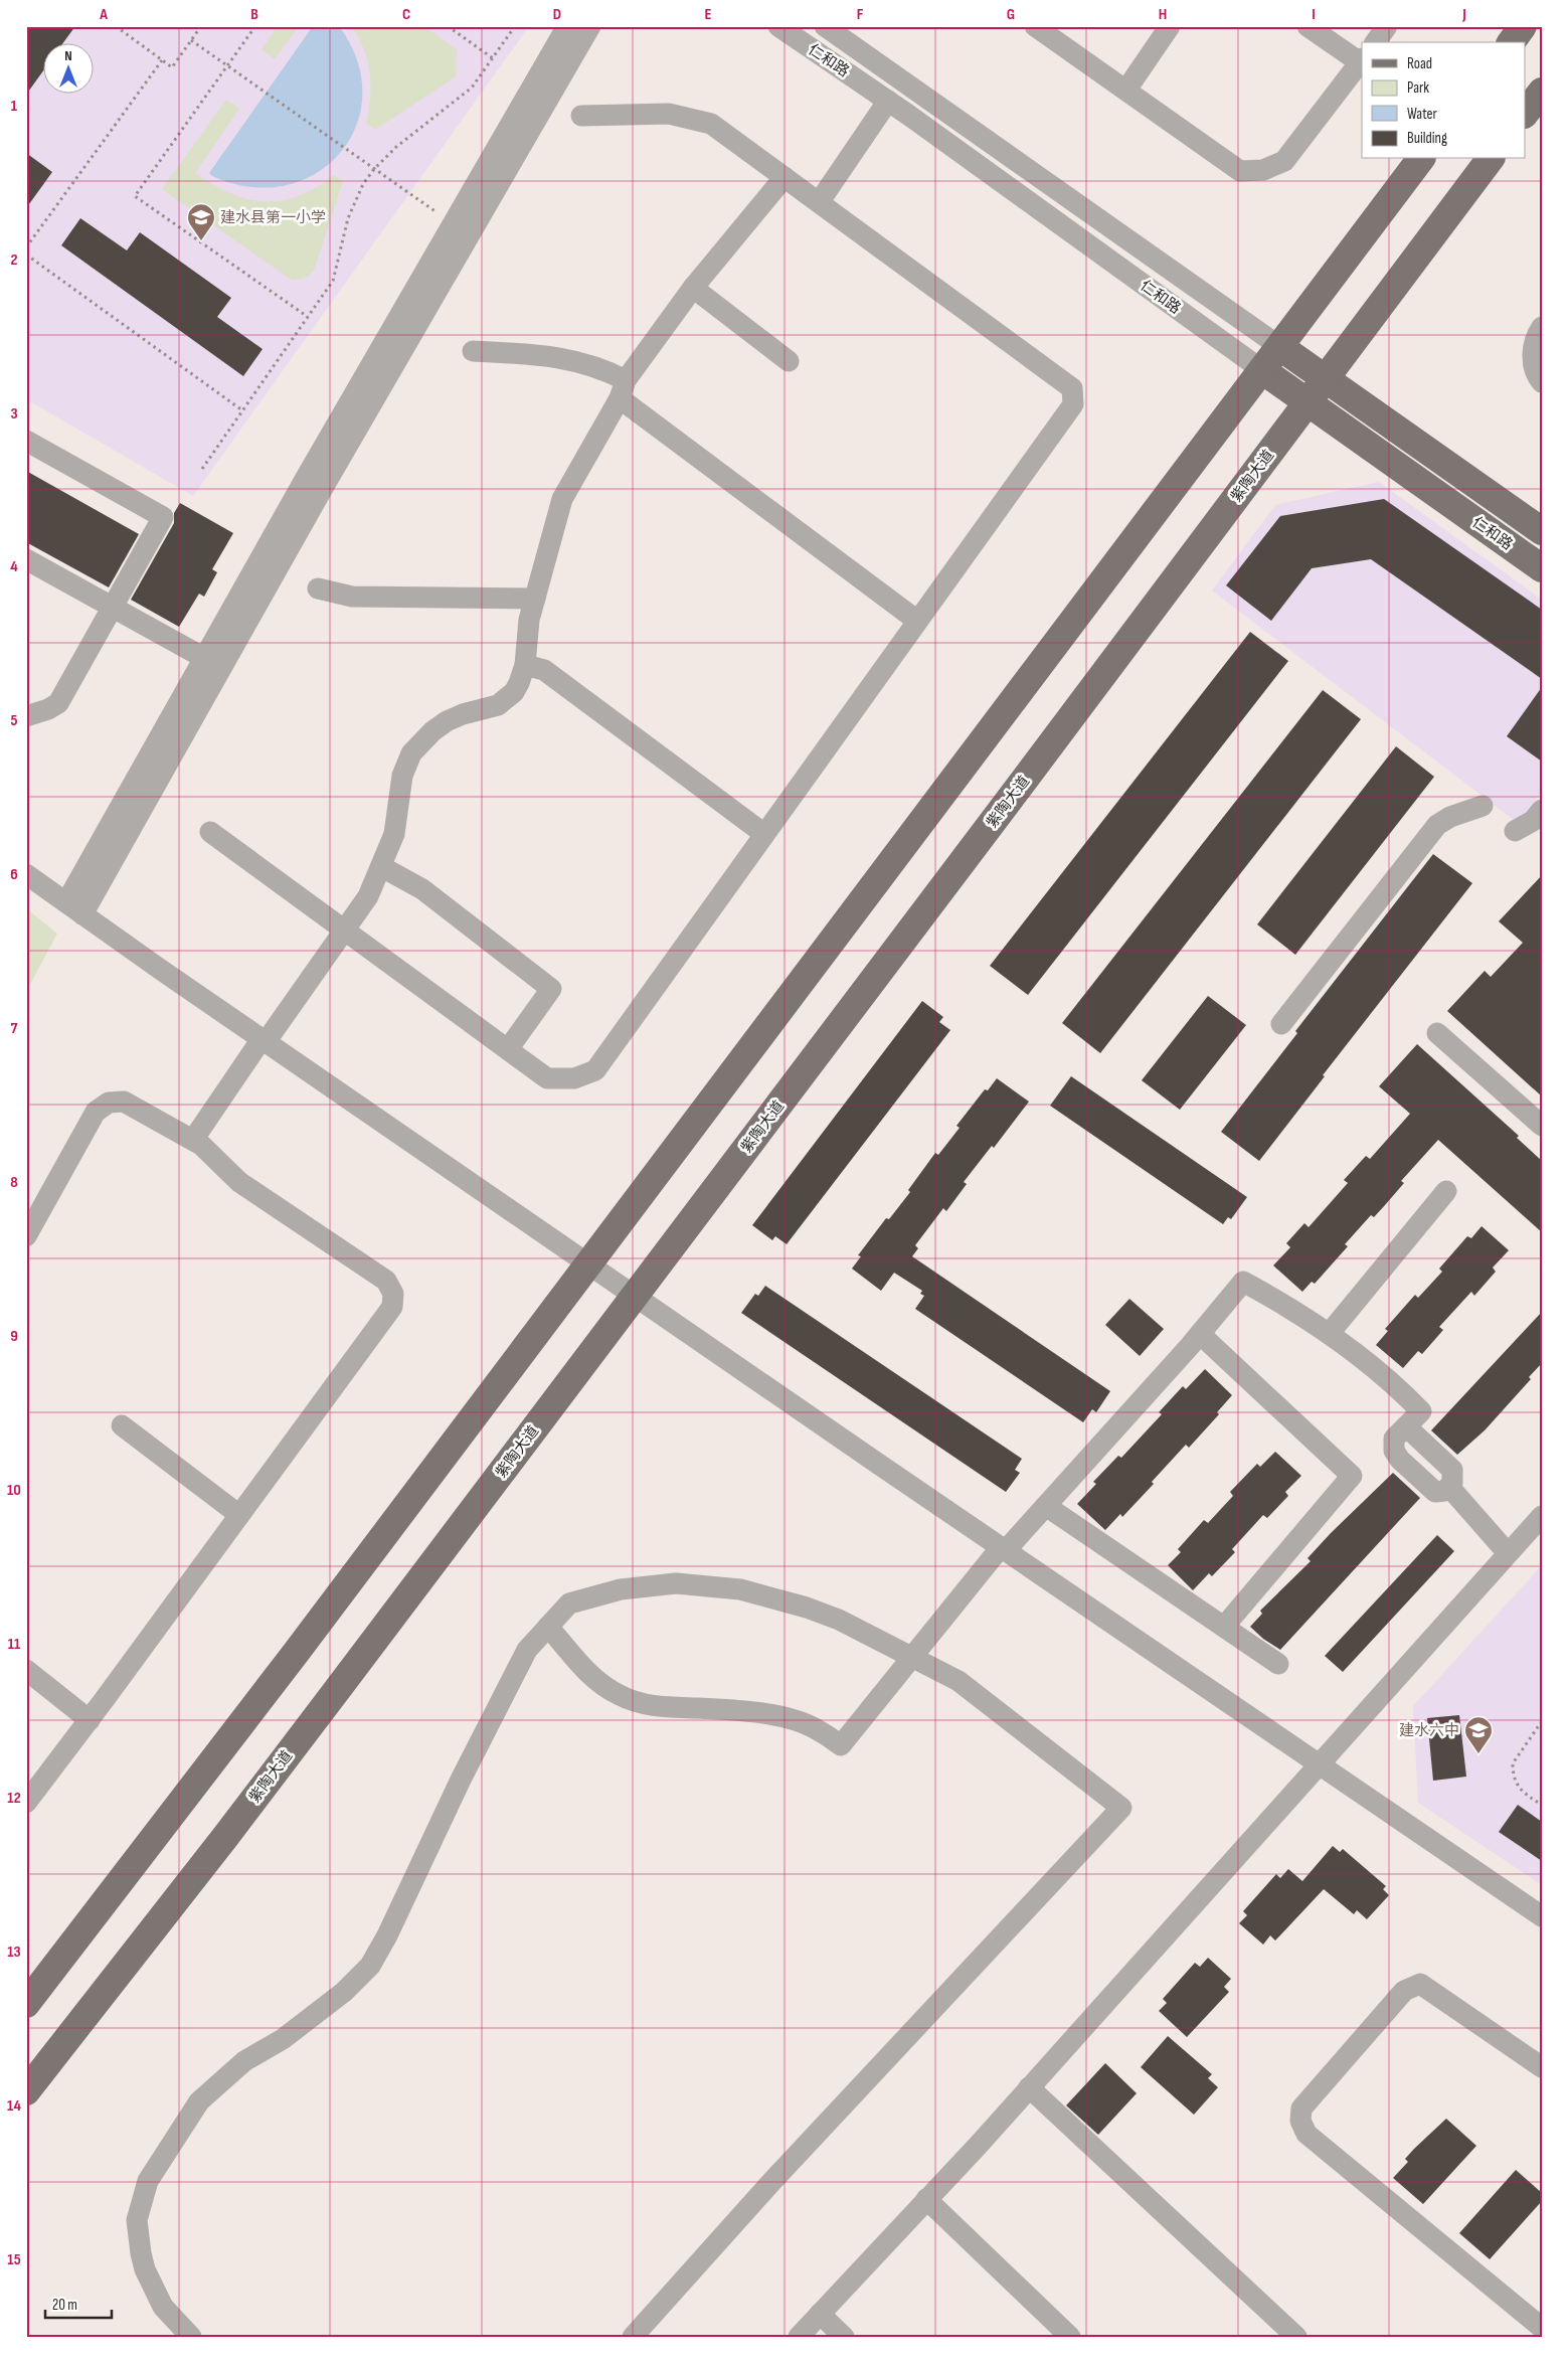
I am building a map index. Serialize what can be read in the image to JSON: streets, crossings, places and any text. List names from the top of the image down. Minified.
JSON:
{"streets":{"main road":["仁和路","紫陶大道"]},"crossings":[["仁和路","紫陶大道"]],"places":{"school or university":["建水县第一小学","建水六中"]},"legend":["Road","Park","Water","Building"],"scale_bar":"20 m","north":"top","grid":{"columns":["A","B","C","D","E","F","G","H","I","J"],"rows":["1","2","3","4","5","6","7","8","9","10","11","12","13","14","15"]}}
